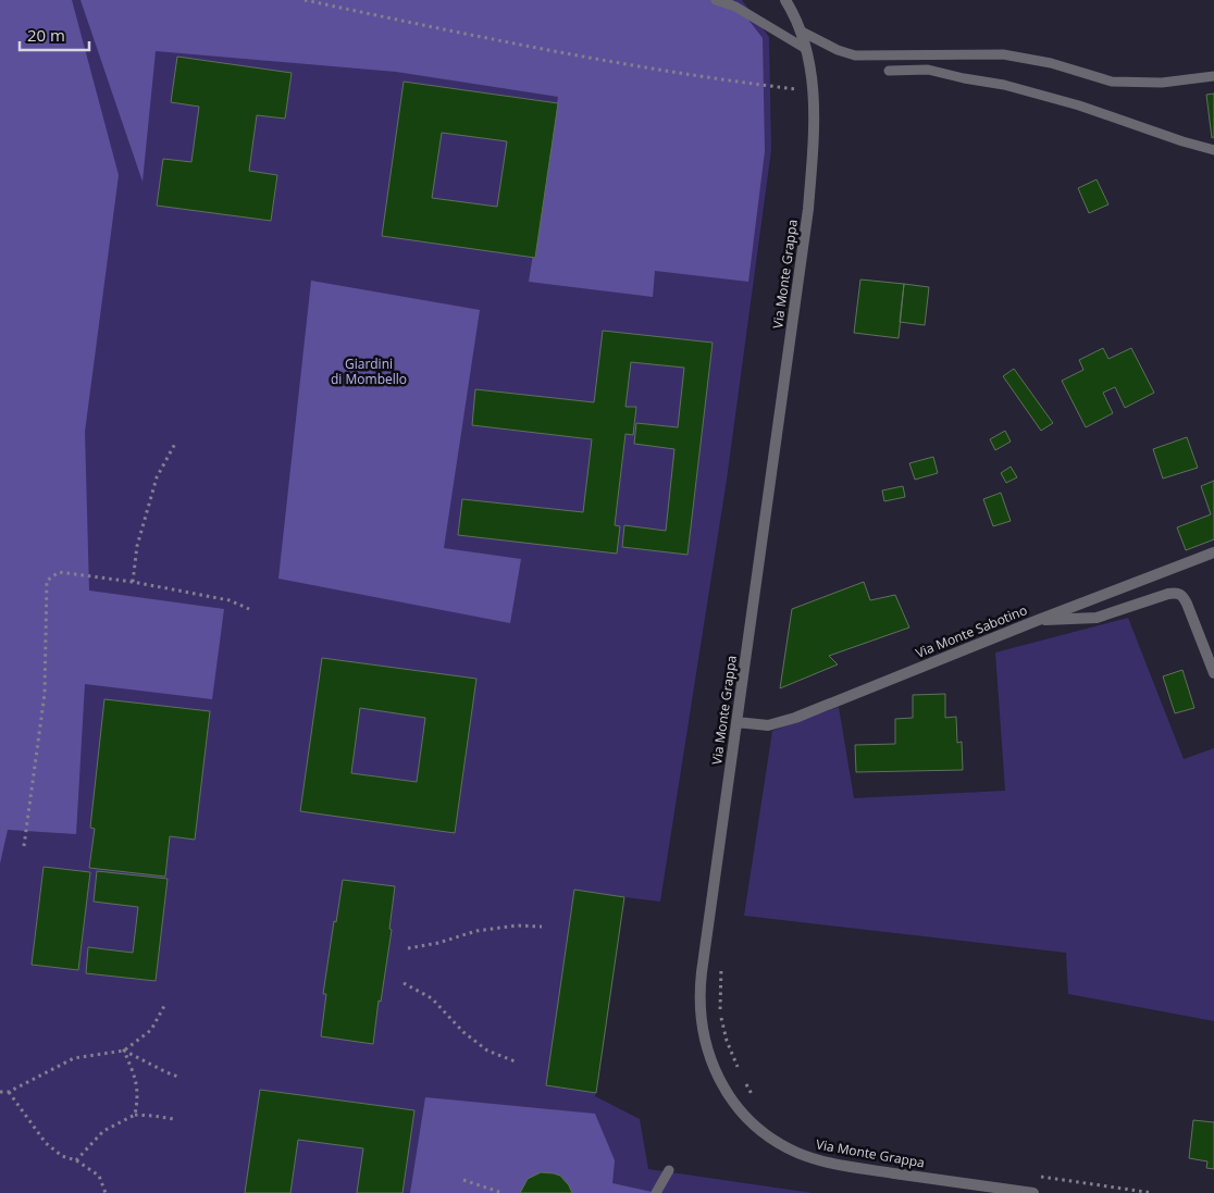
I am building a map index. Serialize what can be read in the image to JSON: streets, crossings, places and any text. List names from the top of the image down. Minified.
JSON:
{"streets":{"street":["Via Monte Grappa","Via Monte Sabotino"]},"crossings":[["Via Monte Grappa","Via Monte Sabotino"]],"parks":["Giardini di Mombello"],"scale_bar":"20 m"}
